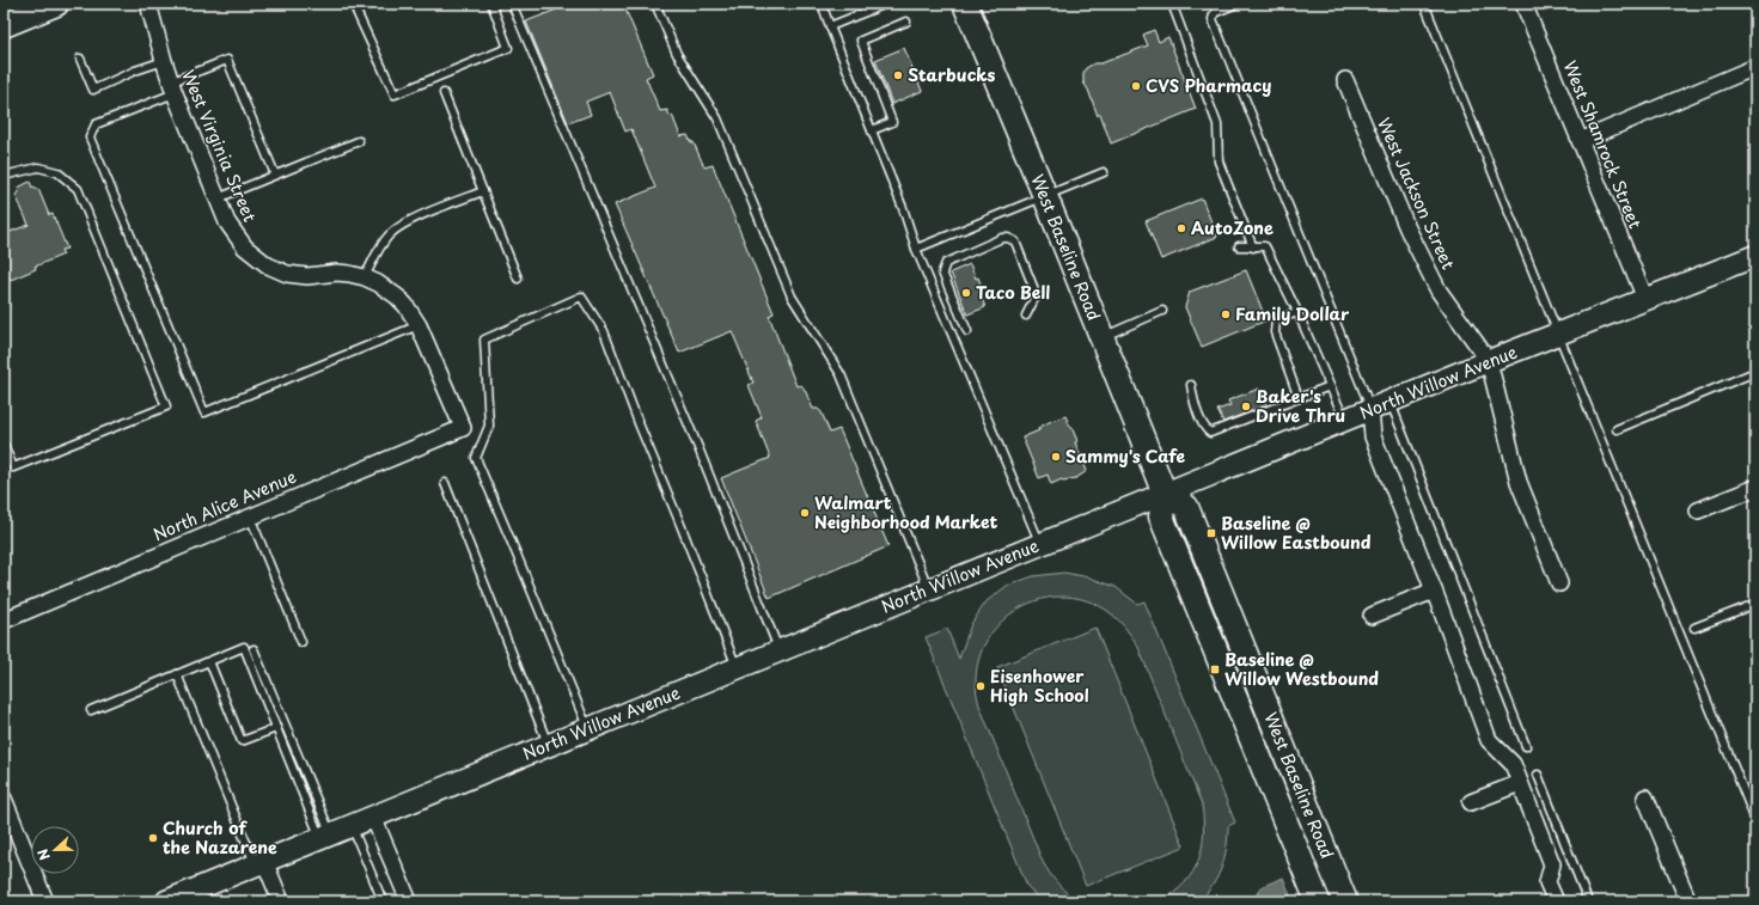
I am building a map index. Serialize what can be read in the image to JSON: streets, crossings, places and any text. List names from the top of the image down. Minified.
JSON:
{"streets":{"main road":["West Baseline Road"],"street":["West Shamrock Street","West Virginia Street","West Jackson Street","North Willow Avenue","North Alice Avenue"]},"crossings":[["West Shamrock Street","North Willow Avenue"],["West Virginia Street","North Alice Avenue"],["West Jackson Street","North Willow Avenue"],["West Baseline Road","North Willow Avenue"]],"places":{"other":["Starbucks","CVS Pharmacy","AutoZone","Taco Bell","Family Dollar","Baker's Drive Thru","Sammy's Cafe","Walmart Neighborhood Market","Eisenhower High School","Church of the Nazarene"],"transit":["Baseline @ Willow Eastbound","Baseline @ Willow Westbound"]},"north":"left"}
